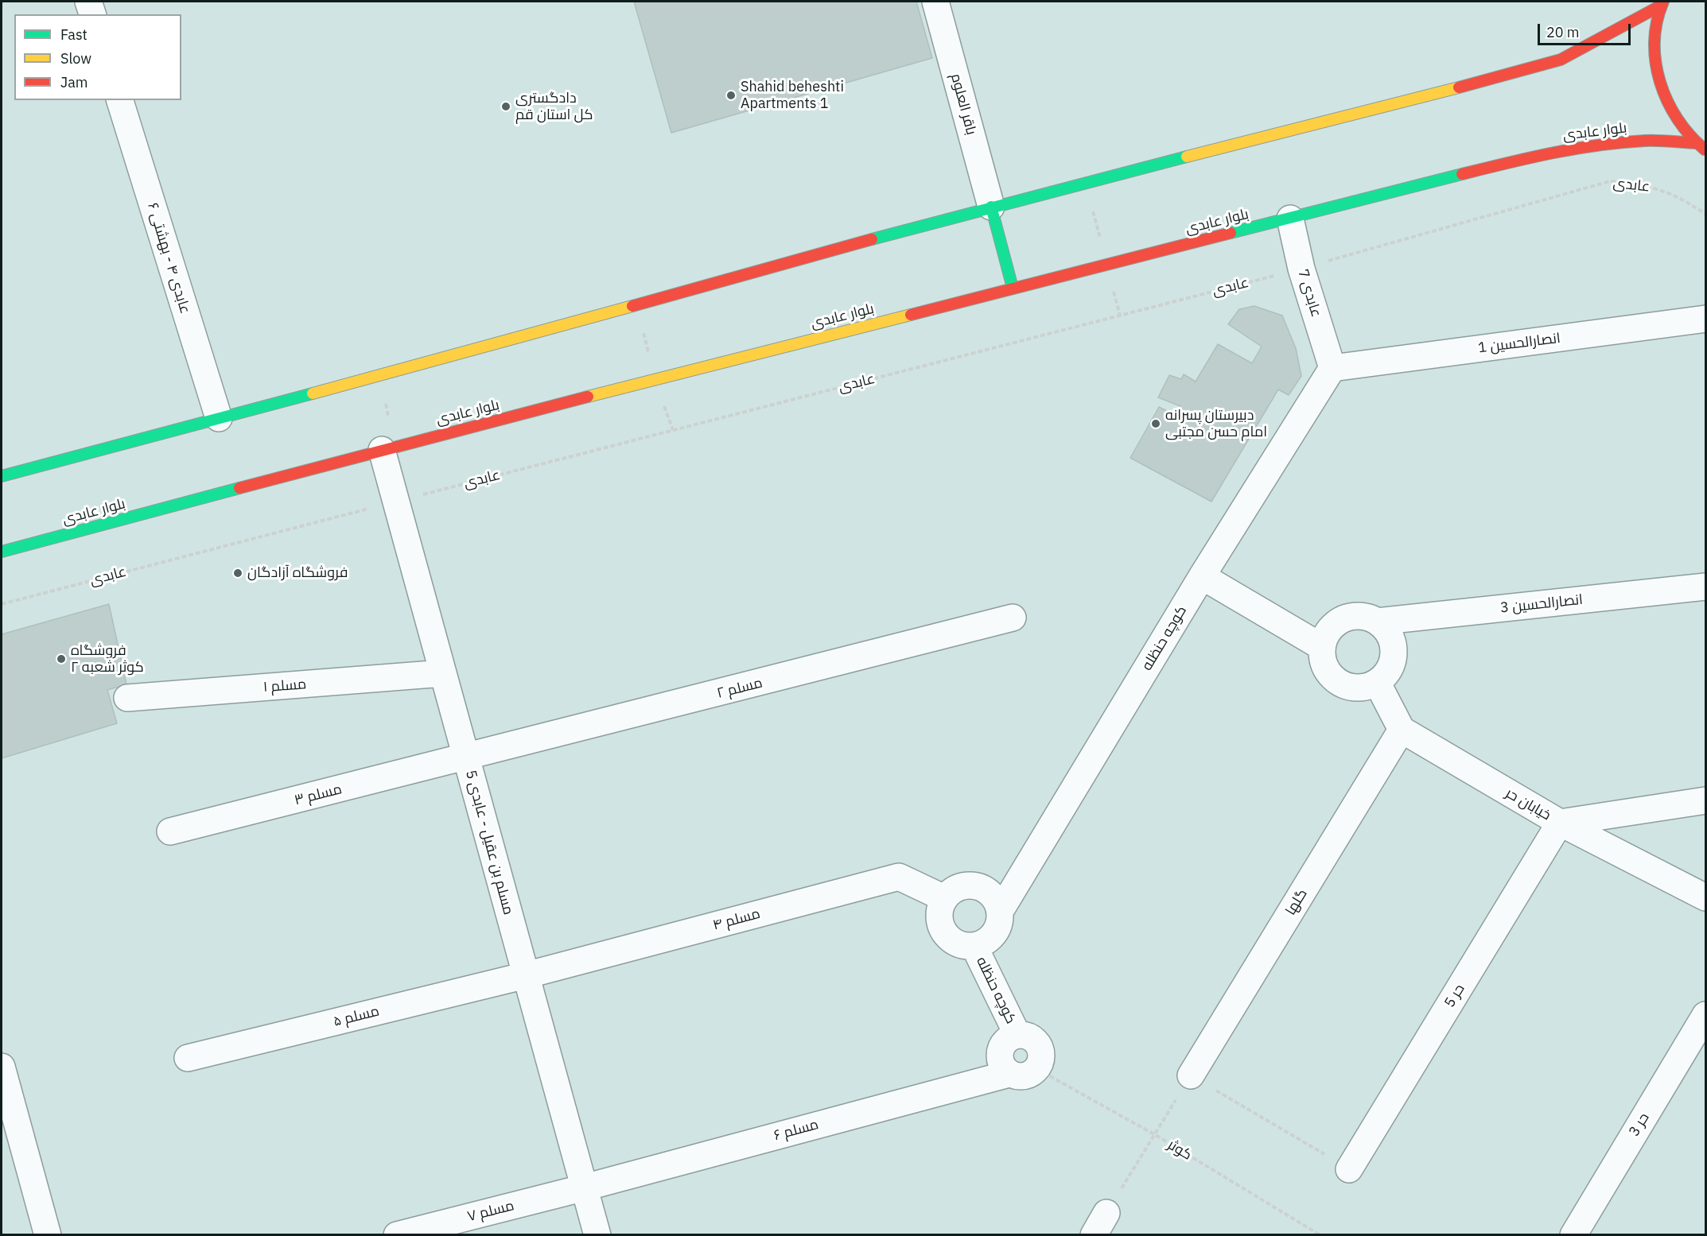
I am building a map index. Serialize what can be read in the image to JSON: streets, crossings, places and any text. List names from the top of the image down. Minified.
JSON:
{"streets":{"main road":["بلوار عابدی"],"street":["باقر العلوم","عابدی ۴ - بهشتی ۶","عابدی 7","انصارالحسین 1","انصارالحسین 3","کوچه حنظله","مسلم ۱","مسلم ۲","مسلم ۳","خیابان حر","مسلم بن عقیل - عابدی 5","گلها","مسلم ۴","حر 5","مسلم ۵","حر 3","مسلم ۶","مسلم ۷"],"path":["عابدی","کوثر"]},"crossings":[["بلوار عابدی","عابدی 7"],["بلوار عابدی","مسلم بن عقیل - عابدی 5"],["عابدی","عابدی 7"],["عابدی","مسلم بن عقیل - عابدی 5"],["عابدی 7","انصارالحسین 1"],["عابدی 7","کوچه حنظله"],["انصارالحسین 1","کوچه حنظله"],["کوچه حنظله","مسلم ۴"],["کوچه حنظله","مسلم ۶"],["کوچه حنظله","کوثر"],["مسلم ۱","مسلم بن عقیل - عابدی 5"],["مسلم ۲","مسلم ۳"],["مسلم ۲","مسلم بن عقیل - عابدی 5"],["مسلم ۳","مسلم بن عقیل - عابدی 5"],["خیابان حر","گلها"],["خیابان حر","حر 5"],["مسلم بن عقیل - عابدی 5","مسلم ۴"],["مسلم بن عقیل - عابدی 5","مسلم ۵"],["مسلم بن عقیل - عابدی 5","مسلم ۶"],["مسلم بن عقیل - عابدی 5","مسلم ۷"],["مسلم ۴","مسلم ۵"],["مسلم ۶","کوثر"],["مسلم ۶","مسلم ۷"]],"places":["Shahid beheshti Apartments 1","دادگستری کل استان قم","دبیرستان پسرانه امام حسن مجتبی","فروشگاه آزادگان","فروشگاه کوثر شعبه ۲"],"legend":["Fast","Slow","Jam"],"scale_bar":"20 m"}
